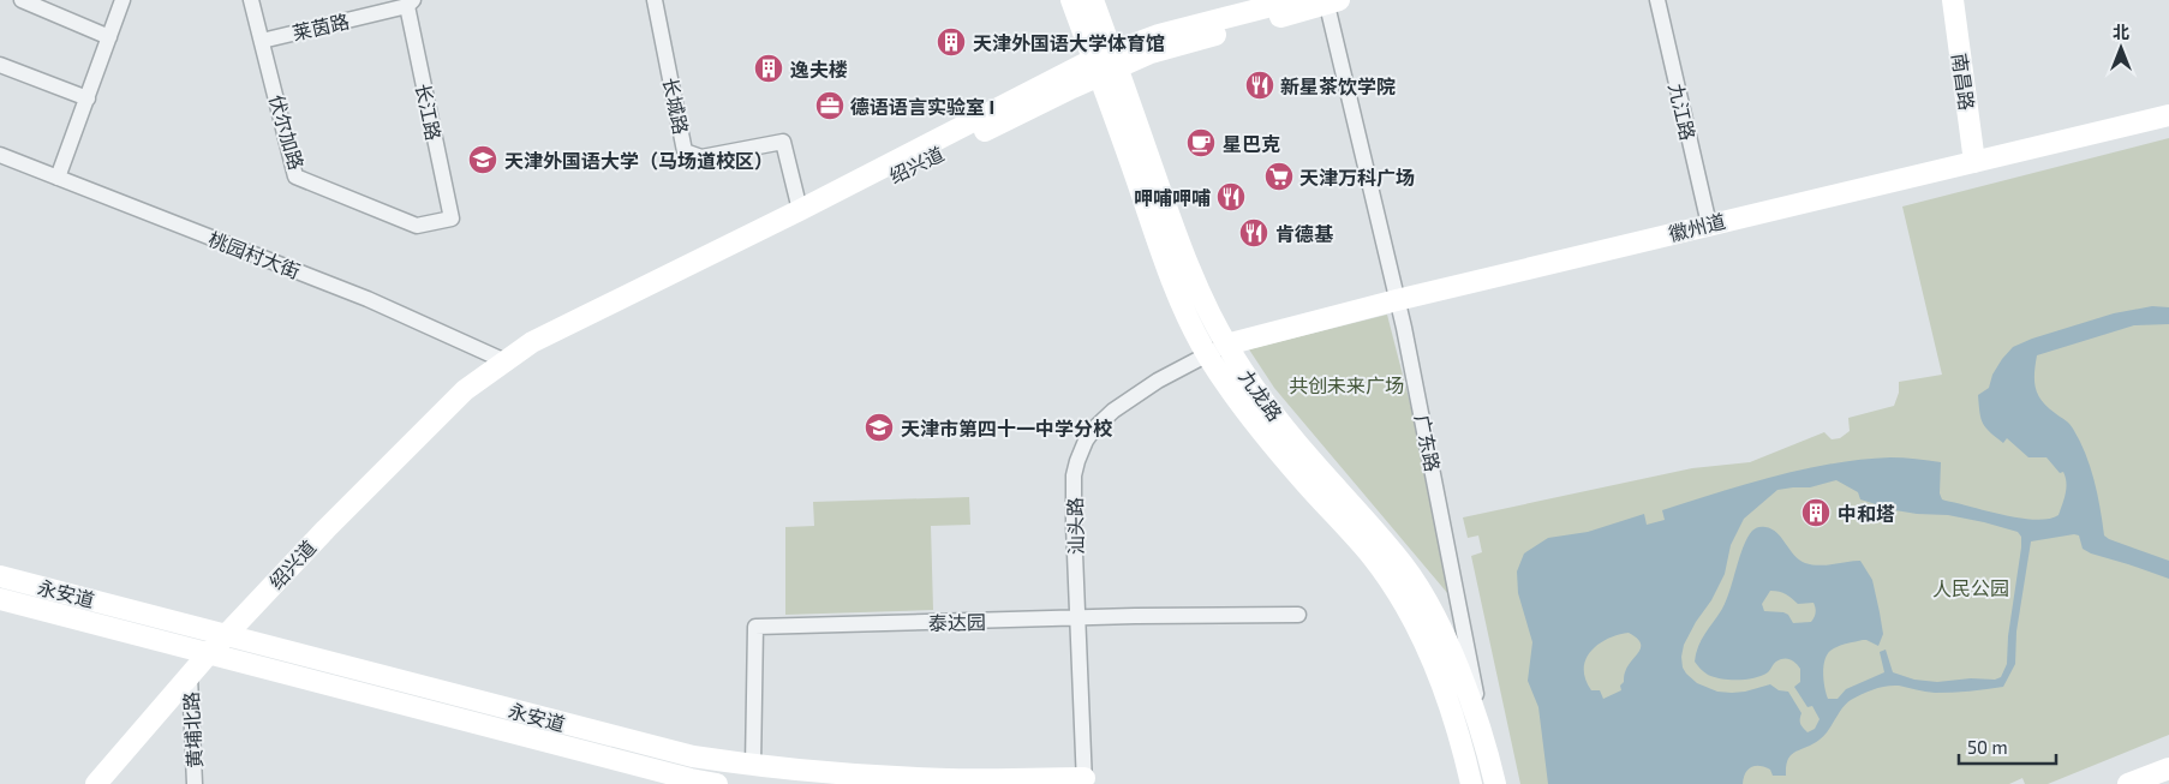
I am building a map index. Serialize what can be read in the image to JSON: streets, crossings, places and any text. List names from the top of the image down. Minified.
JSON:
{"streets":{"main road":["南昌路","绍兴道","徽州道","九龙路","广东路","永安道"],"street":["莱茵路","长城路","长江路","九江路","伏尔加路","桃园村大街","汕头路","泰达园","黄埔北路"]},"crossings":[["莱茵路","长江路"],["莱茵路","伏尔加路"],["南昌路","徽州道"],["长城路","绍兴道"],["长江路","伏尔加路"],["九江路","徽州道"],["绍兴道","桃园村大街"],["绍兴道","九龙路"],["绍兴道","广东路"],["绍兴道","永安道"],["绍兴道","黄埔北路"],["徽州道","九龙路"],["徽州道","广东路"],["徽州道","汕头路"],["九龙路","广东路"],["九龙路","汕头路"],["汕头路","永安道"],["汕头路","泰达园"],["永安道","泰达园"]],"parks":["共创未来广场","人民公园"],"places":{"building":["天津外国语大学体育馆","逸夫楼","中和塔"],"restaurant":["新星茶饮学院","呷哺呷哺","肯德基"],"office":["德语语言实验室 I"],"cafe":["星巴克"],"school or university":["天津外国语大学（马场道校区）","天津市第四十一中学分校"],"supermarket":["天津万科广场"]},"scale_bar":"50 m","north":"top"}
